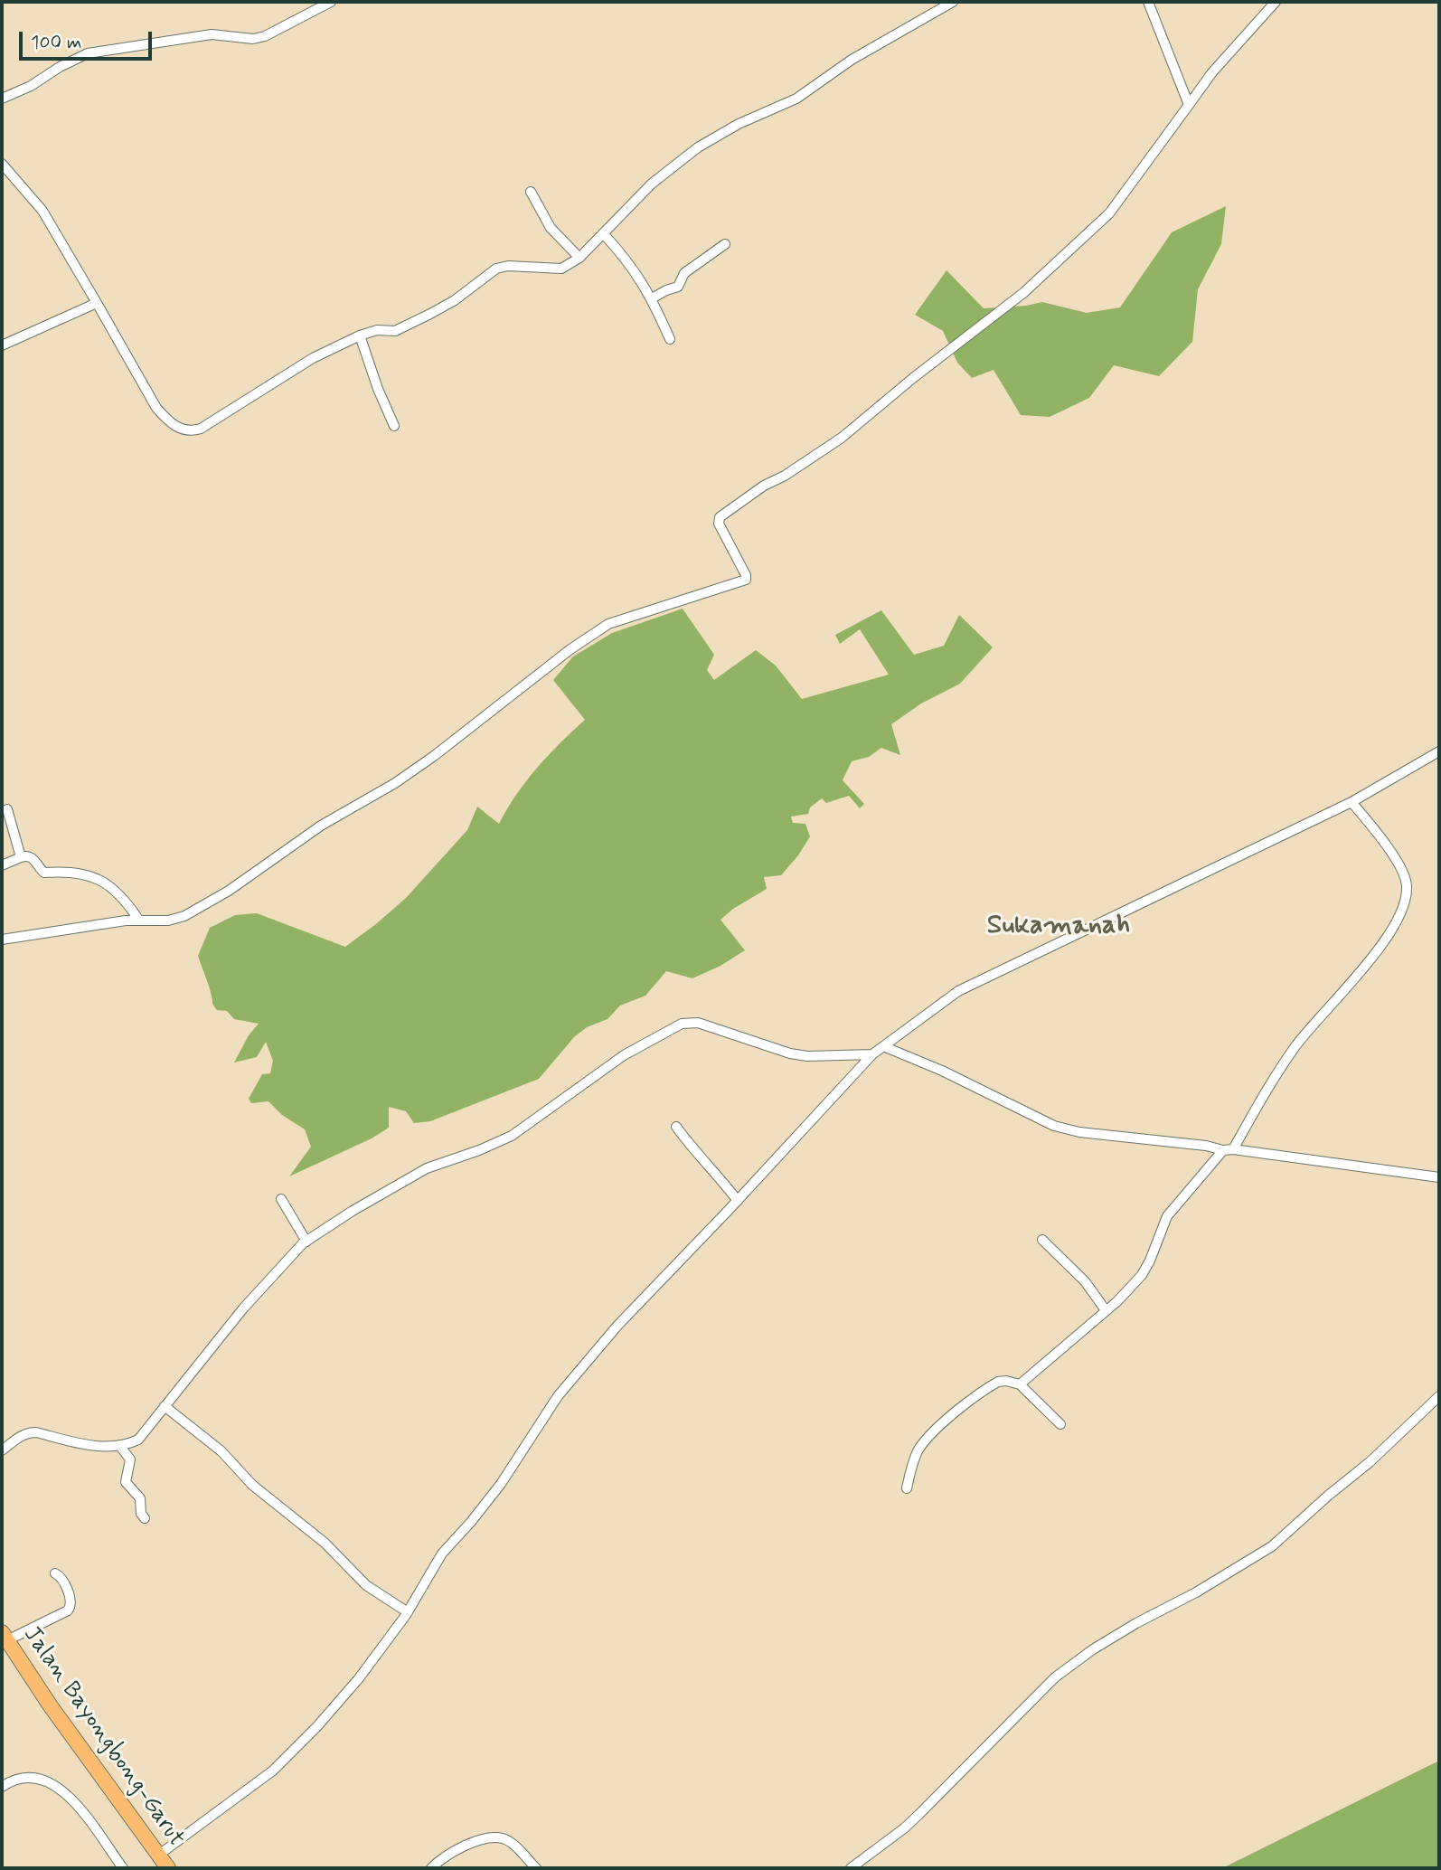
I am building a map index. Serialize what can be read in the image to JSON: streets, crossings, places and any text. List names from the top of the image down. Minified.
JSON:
{"streets":{"main road":["Jalan Bayongbong-Garut"]},"districts":["Sukamanah"],"scale_bar":"100 m"}
